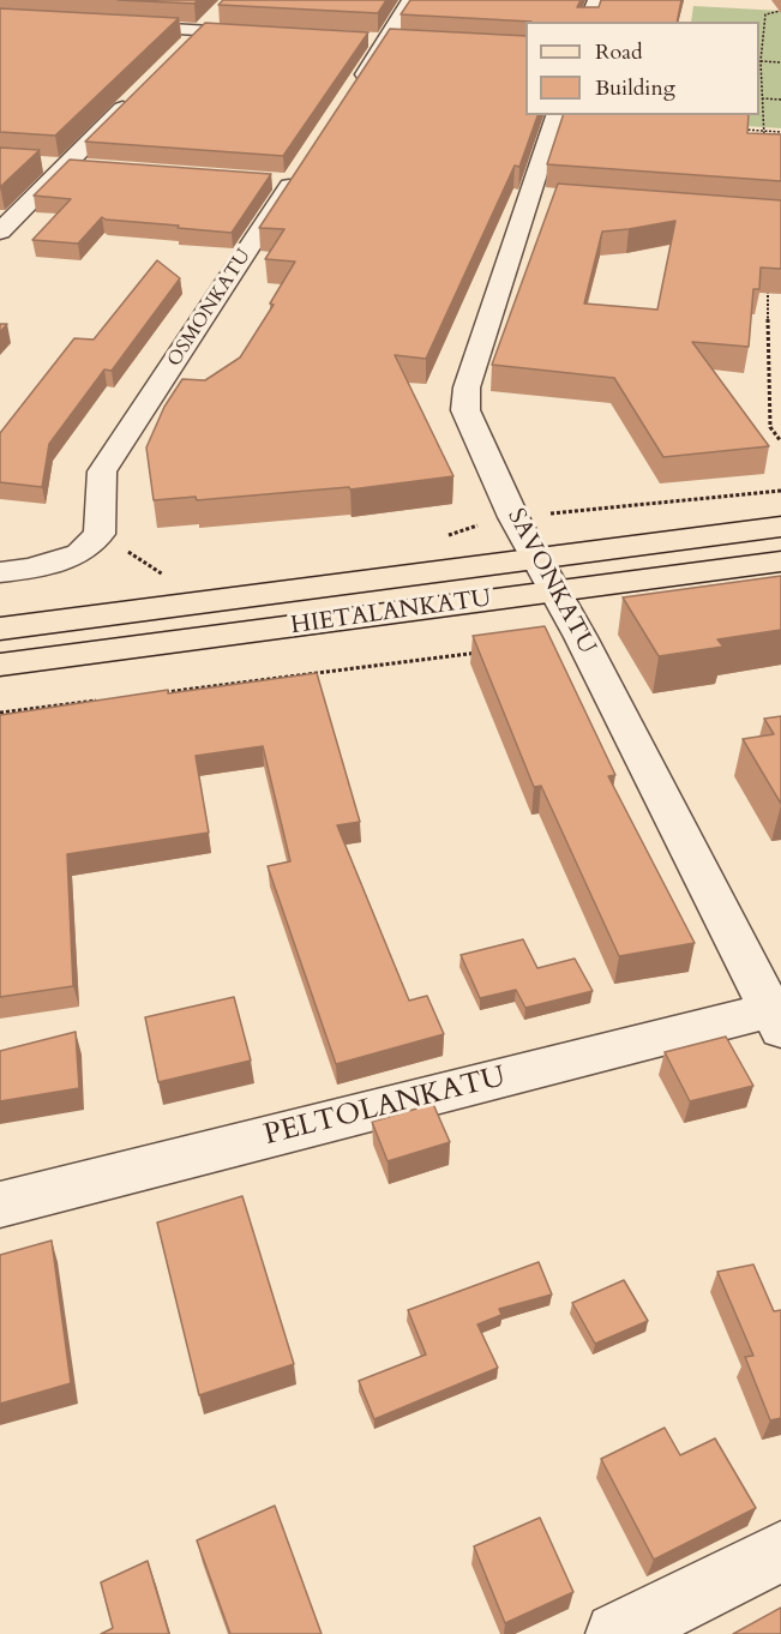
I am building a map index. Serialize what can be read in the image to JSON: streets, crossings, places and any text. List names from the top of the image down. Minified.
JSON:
{"streets":{"main road":["HIETALANKATU"],"street":["OSMONKATU","SAVONKATU","PELTOLANKATU"]},"crossings":[["SAVONKATU","HIETALANKATU"],["SAVONKATU","PELTOLANKATU"]],"legend":["Road","Building"]}
